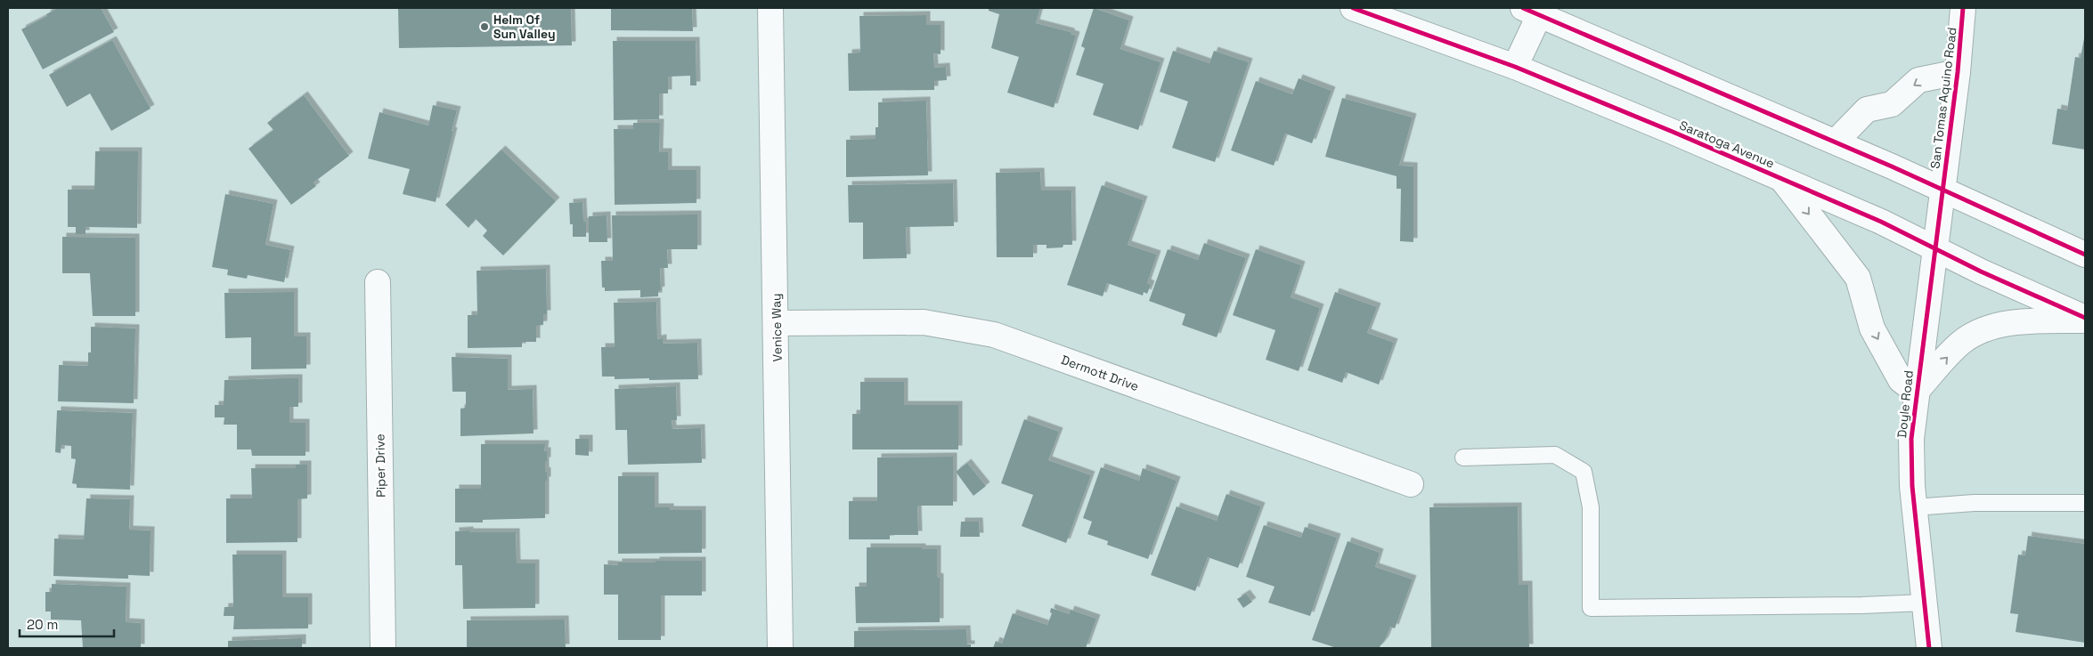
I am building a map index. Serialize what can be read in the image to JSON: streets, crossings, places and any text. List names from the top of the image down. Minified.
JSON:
{"streets":{"main road":["San Tomas Aquino Road","Saratoga Avenue","Venice Way","Dermott Drive","Doyle Road","Piper Drive"]},"crossings":[["San Tomas Aquino Road","Doyle Road"],["Saratoga Avenue","Doyle Road"],["Venice Way","Dermott Drive"]],"places":["Helm Of Sun Valley"],"scale_bar":"20 m"}
